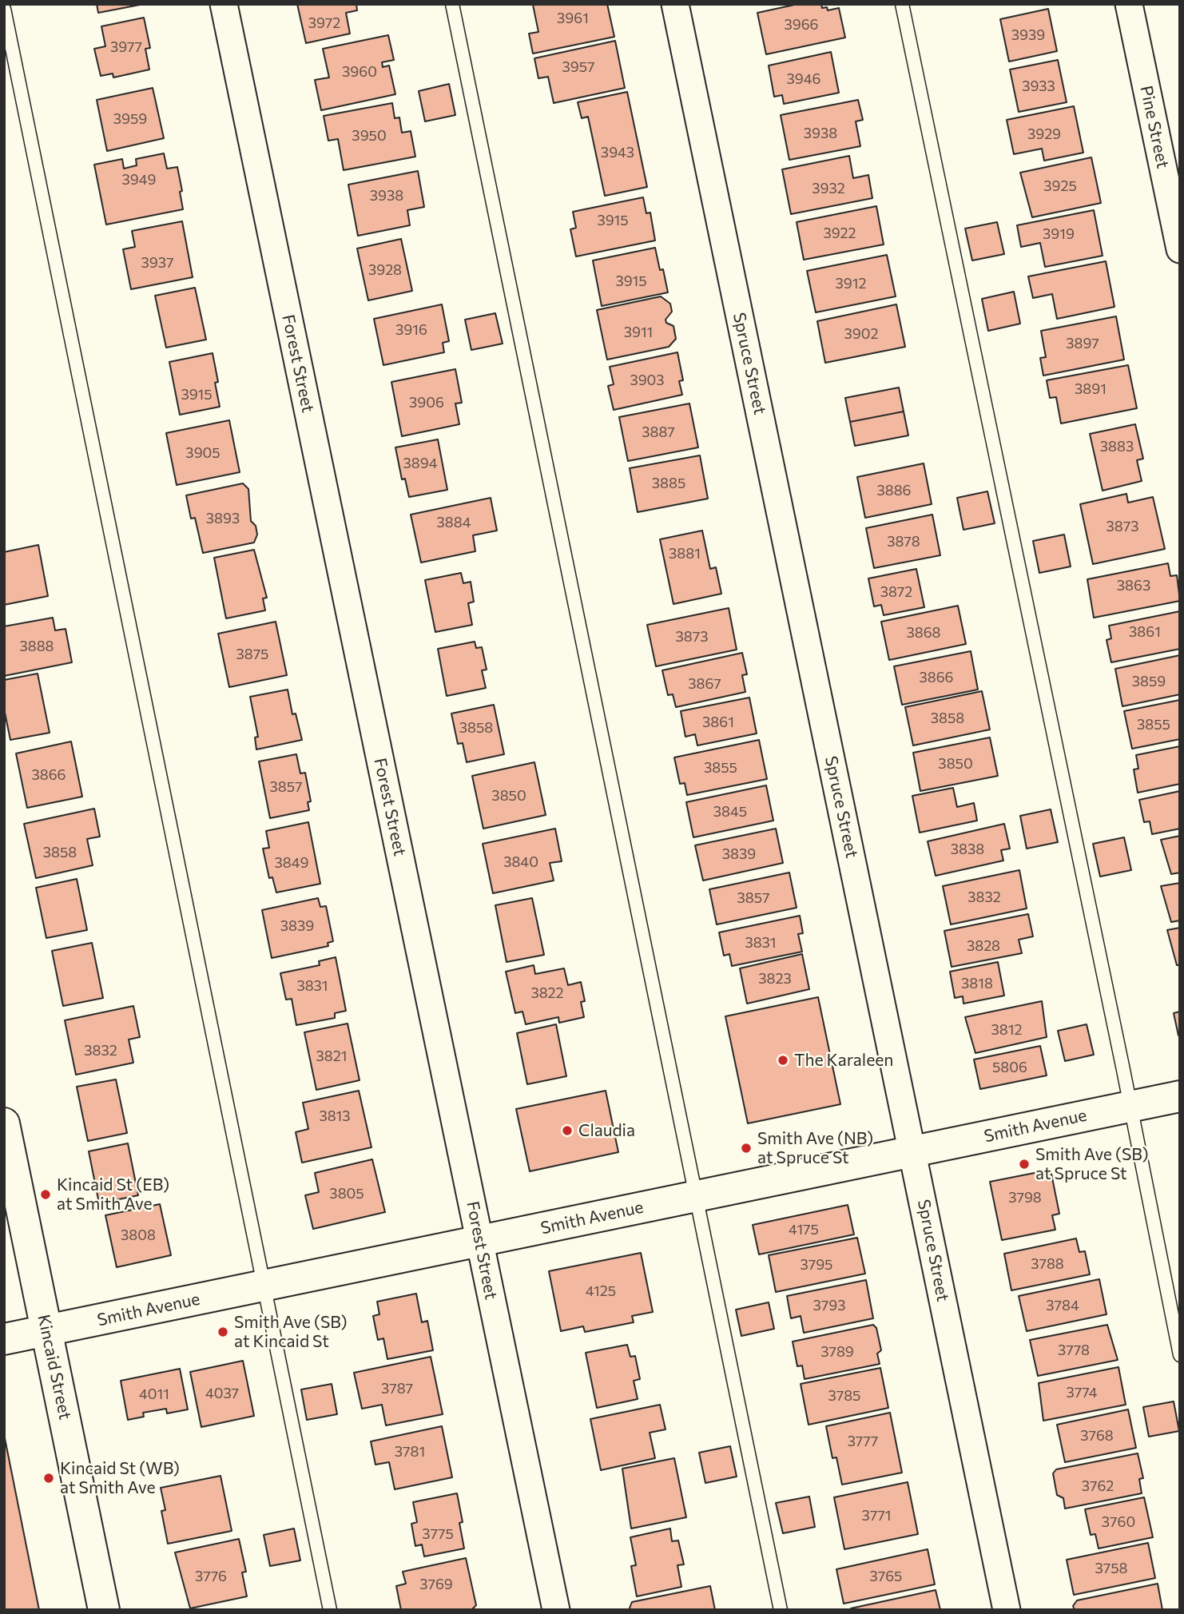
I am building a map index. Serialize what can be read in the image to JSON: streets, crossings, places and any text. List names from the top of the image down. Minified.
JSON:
{"streets":{"street":["Pine Street","Forest Street","Spruce Street","Smith Avenue","Kincaid Street"]},"crossings":[["Forest Street","Smith Avenue"],["Spruce Street","Smith Avenue"],["Smith Avenue","Kincaid Street"]],"places":["The Karaleen","Claudia","Smith Ave (NB) at Spruce St","Smith Ave (SB) at Spruce St","Kincaid St (EB) at Smith Ave","Smith Ave (SB) at Kincaid St","Kincaid St (WB) at Smith Ave"],"house_numbers":["3961","3972","3966","3939","3977","3957","3960","3946","3933","3959","3938","3929","3950","3943","3949","3925","3932","3938","3915","3922","3919","3937","3928","3915","3912","3916","3911","3902","3897","3903","3891","3915","3906","3887","3883","3905","3894","3885","3886","3893","3884","3873","3878","3881","3863","3872","3861","3868","3873","3888","3875","3866","3859","3867","3858","3861","3855","3858","3850","3855","3866","3857","3850","3845","3838","3858","3839","3840","3849","3832","3857","3839","3831","3828","3823","3818","3831","3822","3812","3832","3821","5806","3813","3805","3798","4175","3808","3788","3795","4125","3793","3784","3778","3789","3787","3774","4037","4011","3785","3768","3777","3781","3762","3771","3760","3775","3758","3776","3765","3769"]}
